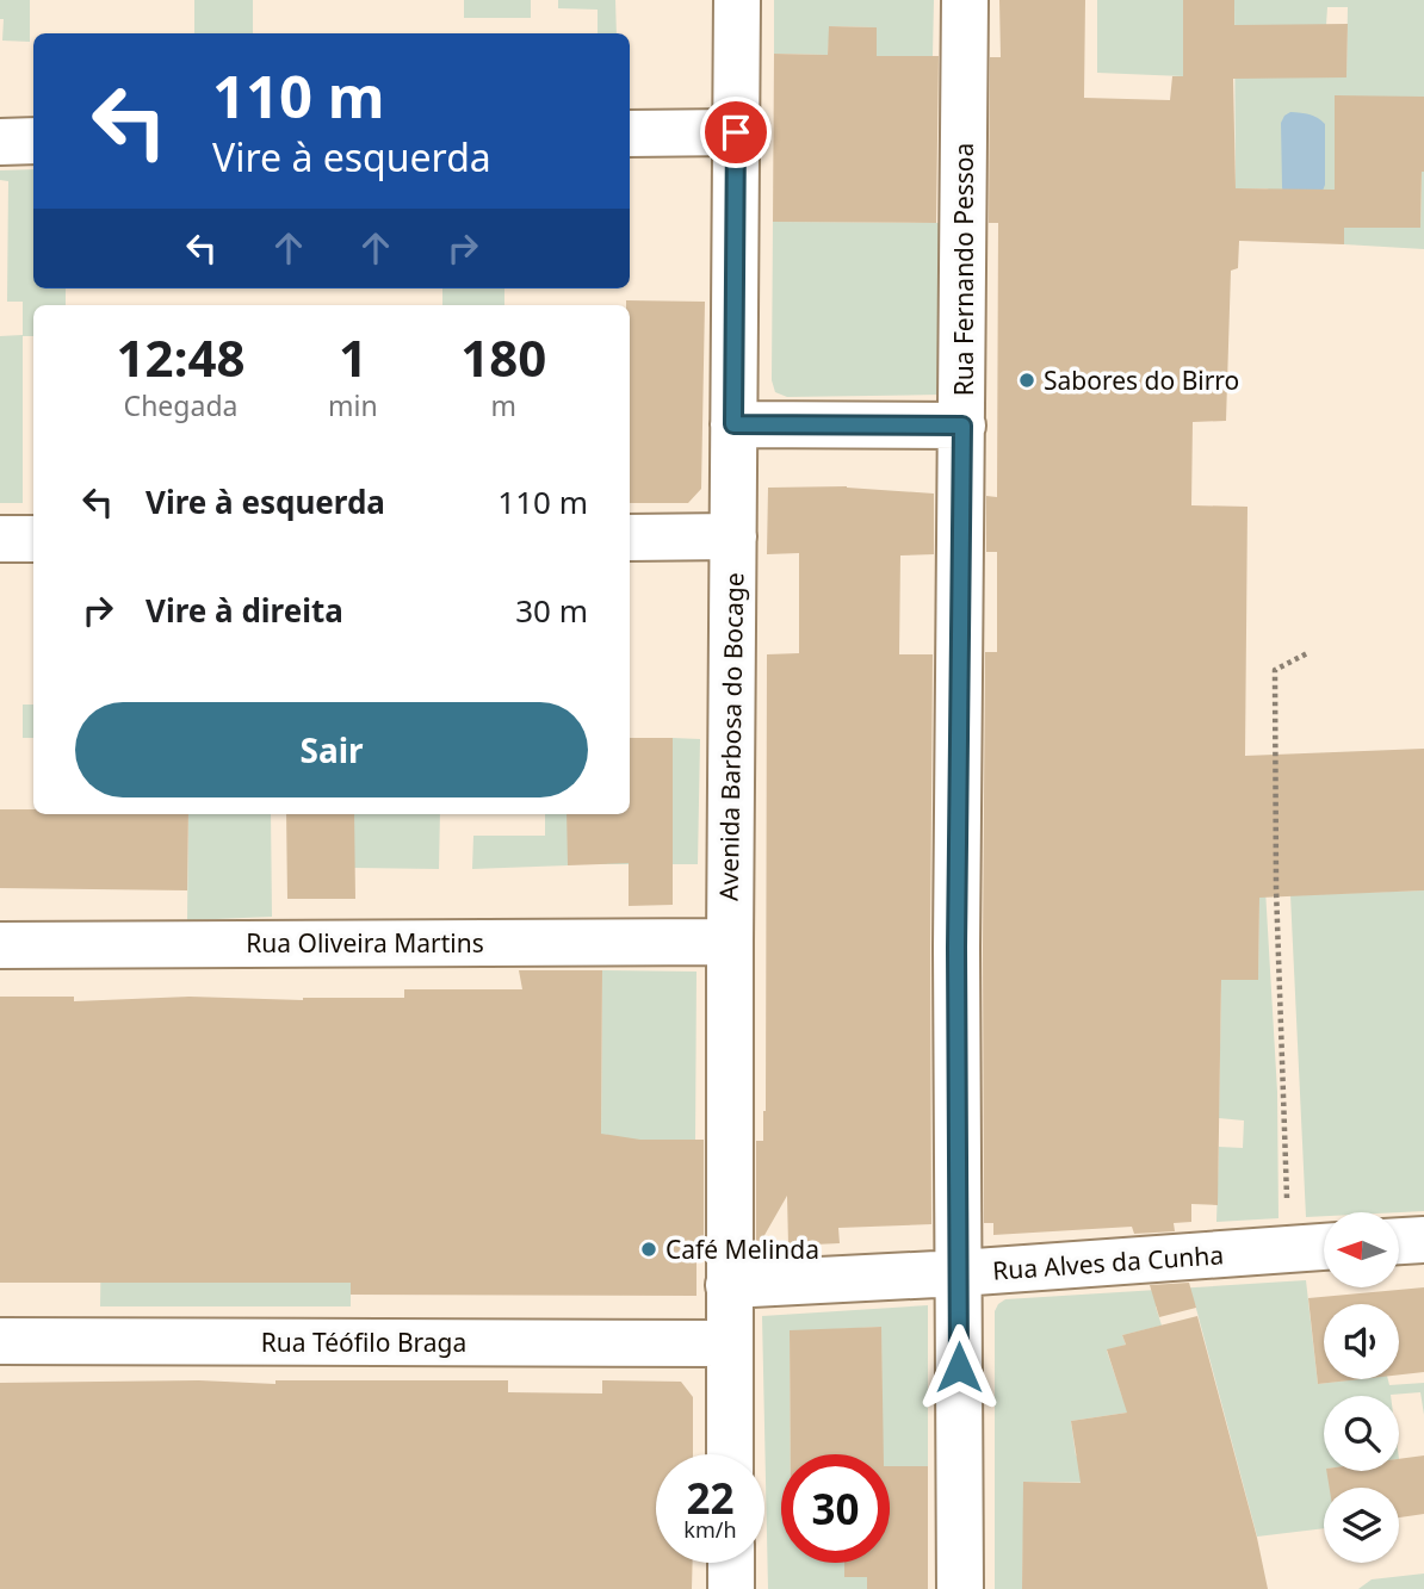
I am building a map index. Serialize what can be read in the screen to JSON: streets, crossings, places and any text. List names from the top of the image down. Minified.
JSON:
{"streets":{"street":["Rua Fernando Pessoa","Avenida Barbosa do Bocage","Rua Oliveira Martins","Rua Alves da Cunha","Rua Téófilo Braga"]},"crossings":[["Rua Fernando Pessoa","Rua Alves da Cunha"],["Avenida Barbosa do Bocage","Rua Oliveira Martins"],["Avenida Barbosa do Bocage","Rua Alves da Cunha"],["Avenida Barbosa do Bocage","Rua Téófilo Braga"]],"places":["Sabores do Birro","Café Melinda"],"north":"left","page":{"turn":["110 m","Vire à esquerda"],"eta":["12:48","Chegada","1","min","180","m"],"list":[{"name":"Vire à esquerda","value":"110 m"},{"name":"Vire à direita","value":"30 m"}],"buttons":"Sair","speed":"22 km/h","limit":"30"}}
